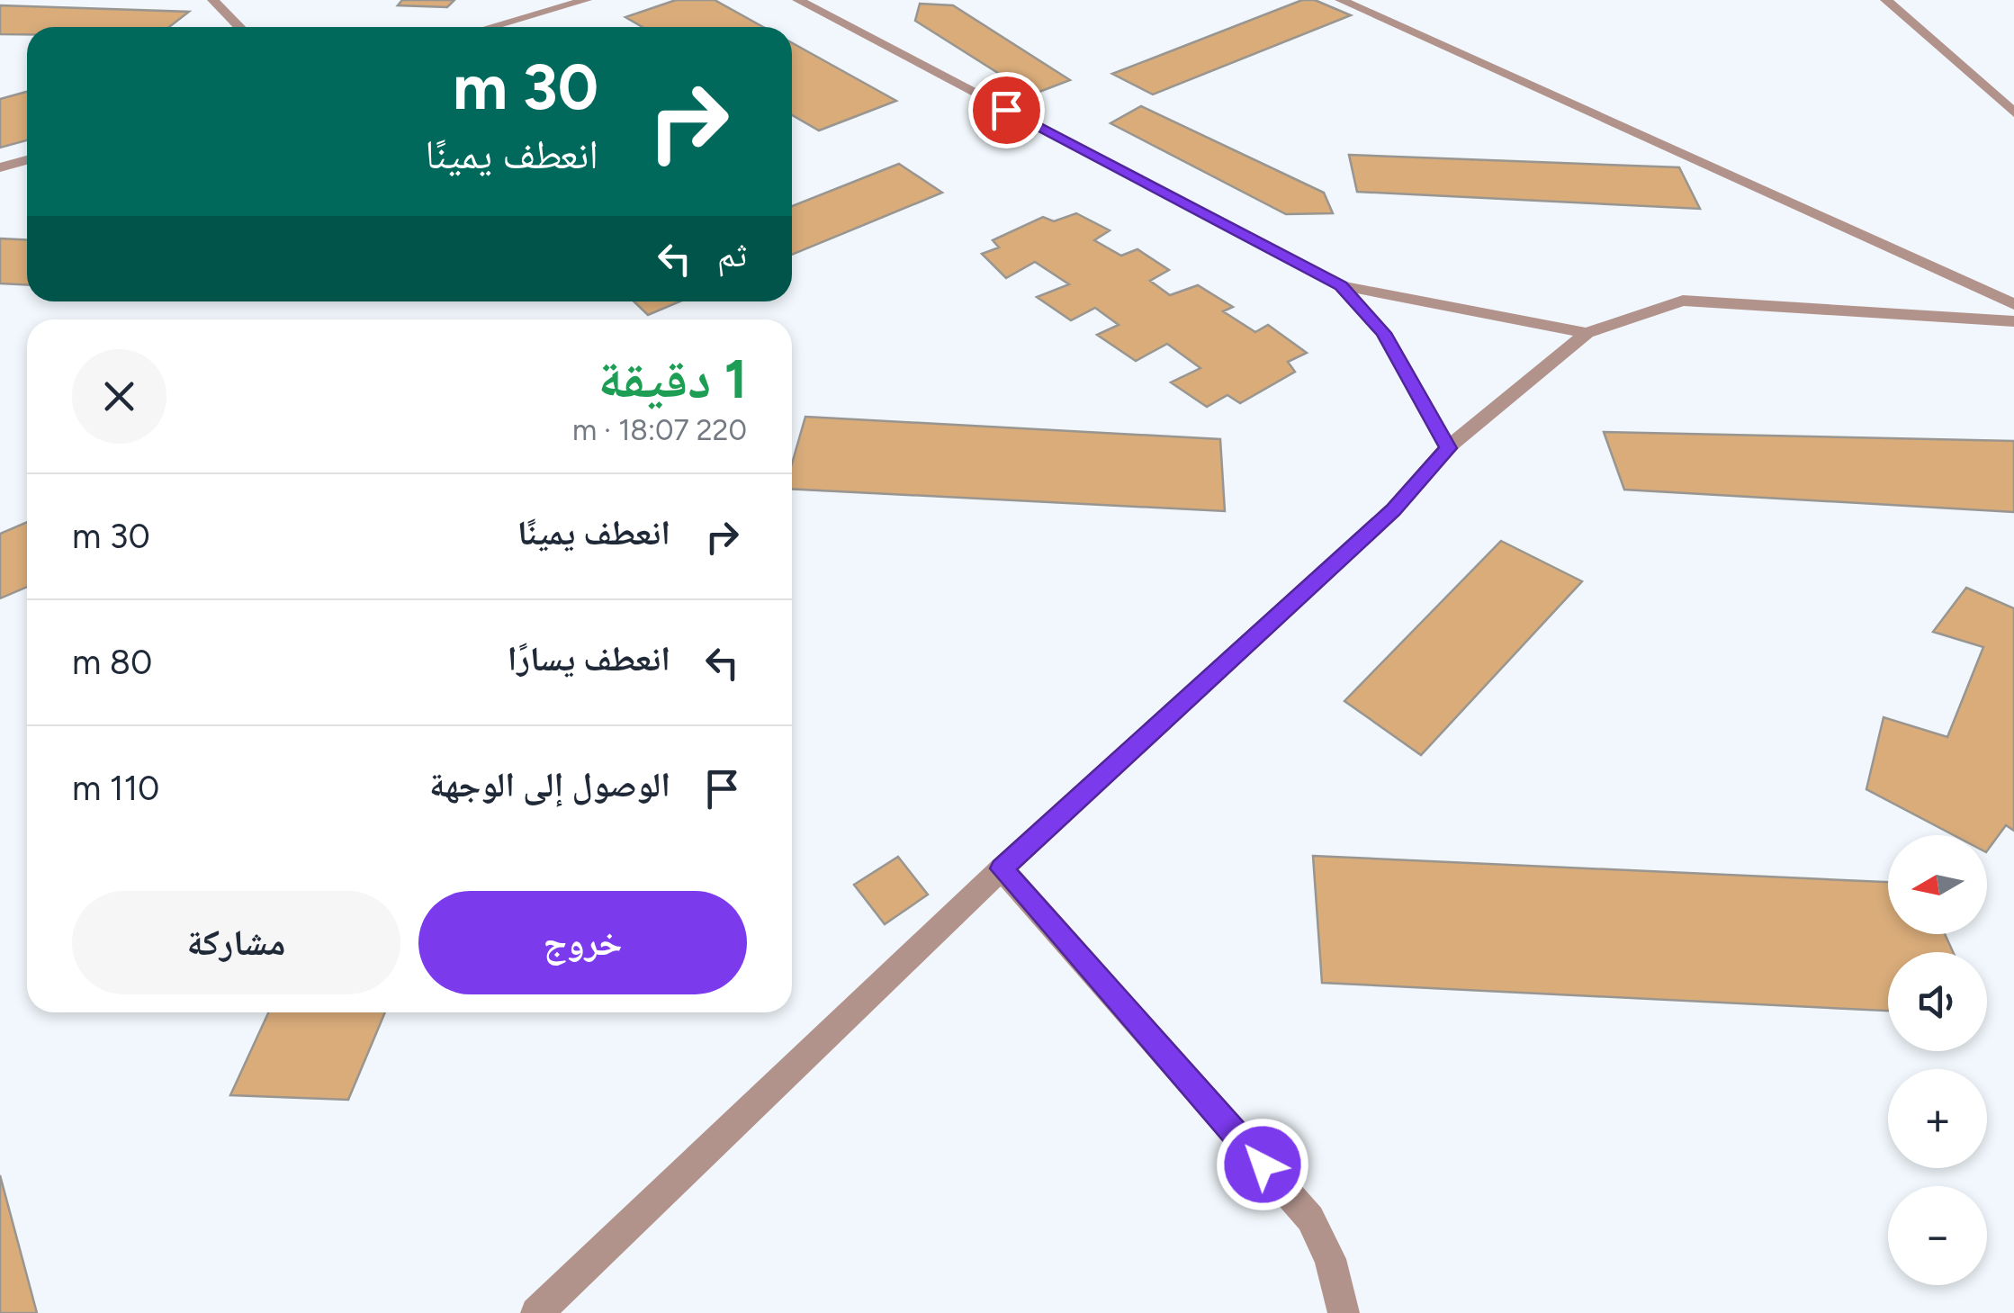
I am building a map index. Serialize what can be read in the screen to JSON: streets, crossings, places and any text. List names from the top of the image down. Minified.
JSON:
{"north":"left","page":{"turn":["30 m","انعطف يمينًا"],"then":"ثم","heading":["1 دقيقة","220 m · 18:07"],"list":[{"name":"انعطف يمينًا","value":"30 m"},{"name":"انعطف يسارًا","value":"80 m"},{"name":"الوصول إلى الوجهة","value":"110 m"}],"map_buttons":["+","−"],"buttons":["خروج","مشاركة"]}}
